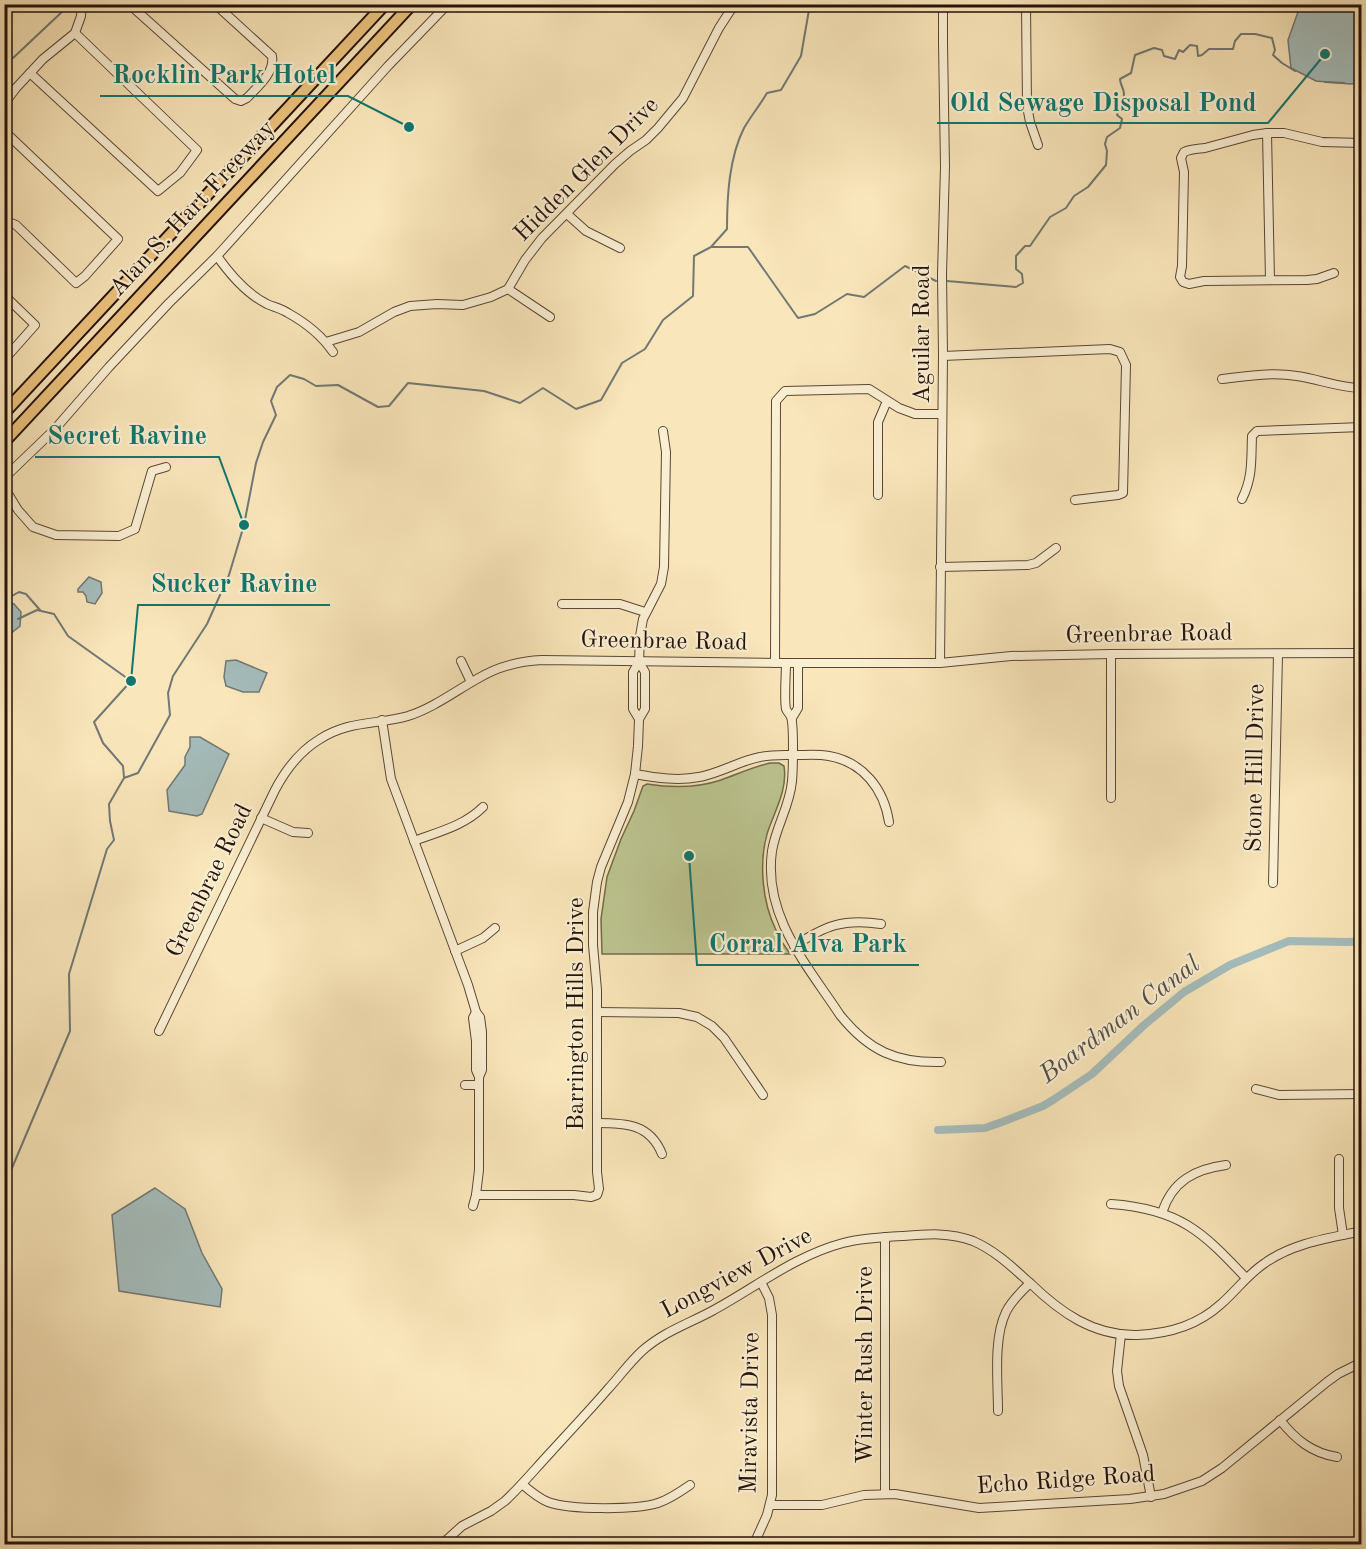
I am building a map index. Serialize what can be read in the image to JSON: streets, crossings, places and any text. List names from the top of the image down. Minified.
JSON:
{"streets":{"highway":["Alan S. Hart Freeway"],"street":["Hidden Glen Drive","Aguilar Road","Greenbrae Road","Stone Hill Drive","Barrington Hills Drive","Longview Drive","Winter Rush Drive","Miravista Drive","Echo Ridge Road"]},"crossings":[["Aguilar Road","Greenbrae Road"],["Greenbrae Road","Stone Hill Drive"],["Greenbrae Road","Barrington Hills Drive"],["Longview Drive","Winter Rush Drive"],["Longview Drive","Miravista Drive"],["Winter Rush Drive","Echo Ridge Road"],["Miravista Drive","Echo Ridge Road"]],"water":["Boardman Canal"],"places":["Old Sewage Disposal Pond","Rocklin Park Hotel","Secret Ravine","Sucker Ravine","Corral Alva Park"]}
